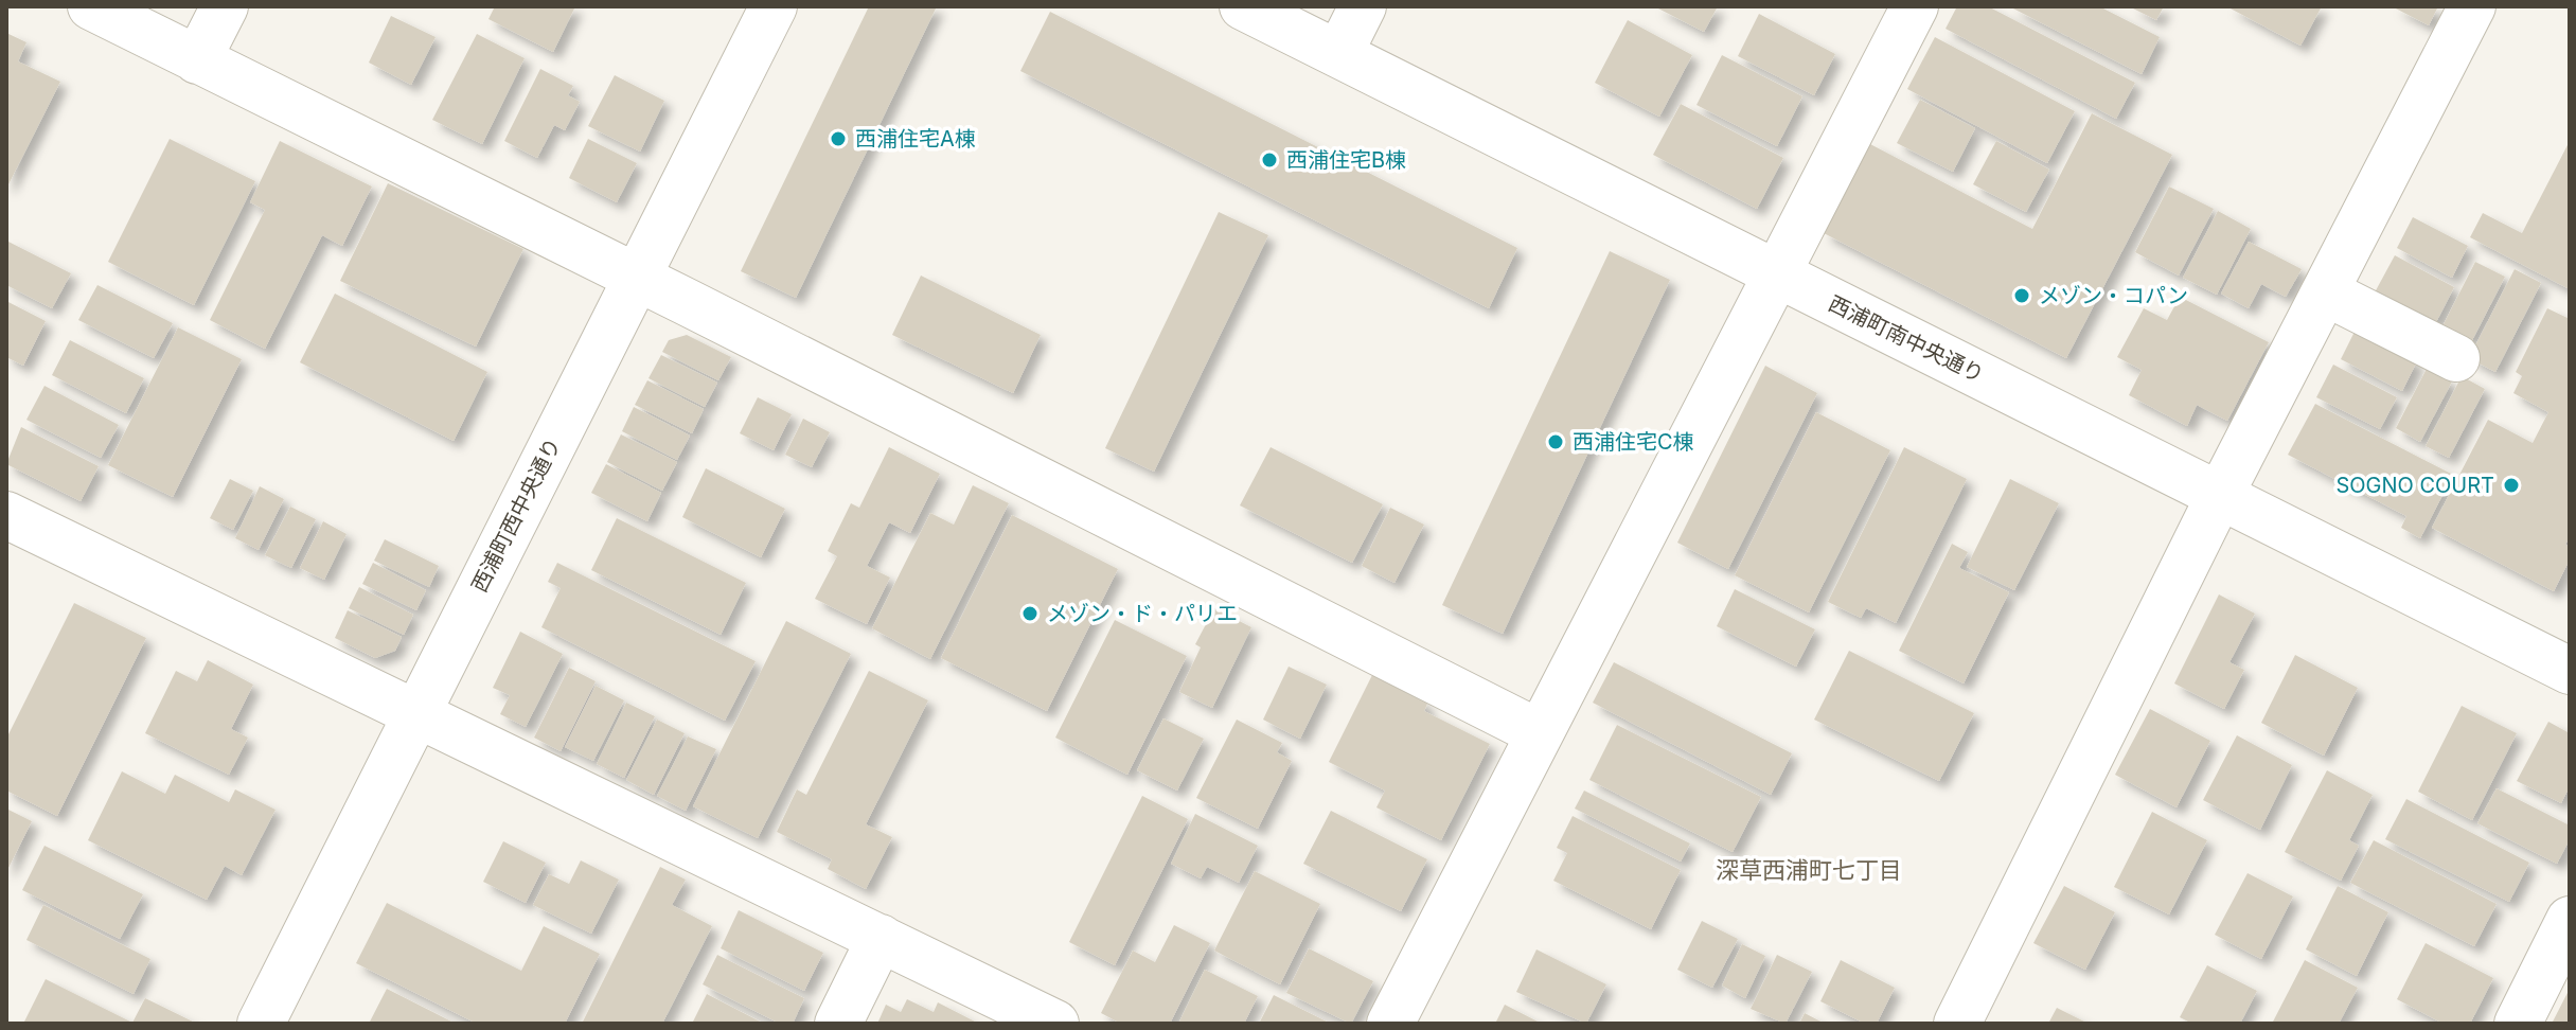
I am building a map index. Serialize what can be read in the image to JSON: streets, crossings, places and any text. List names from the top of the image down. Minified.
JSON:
{"streets":{"street":["西浦町南中央通り","西浦町西中央通り"]},"districts":["深草西浦町七丁目"],"places":["西浦住宅A棟","西浦住宅B棟","メゾン・コパン","西浦住宅C棟","SOGNO COURT","メゾン・ド・パリエ"]}
